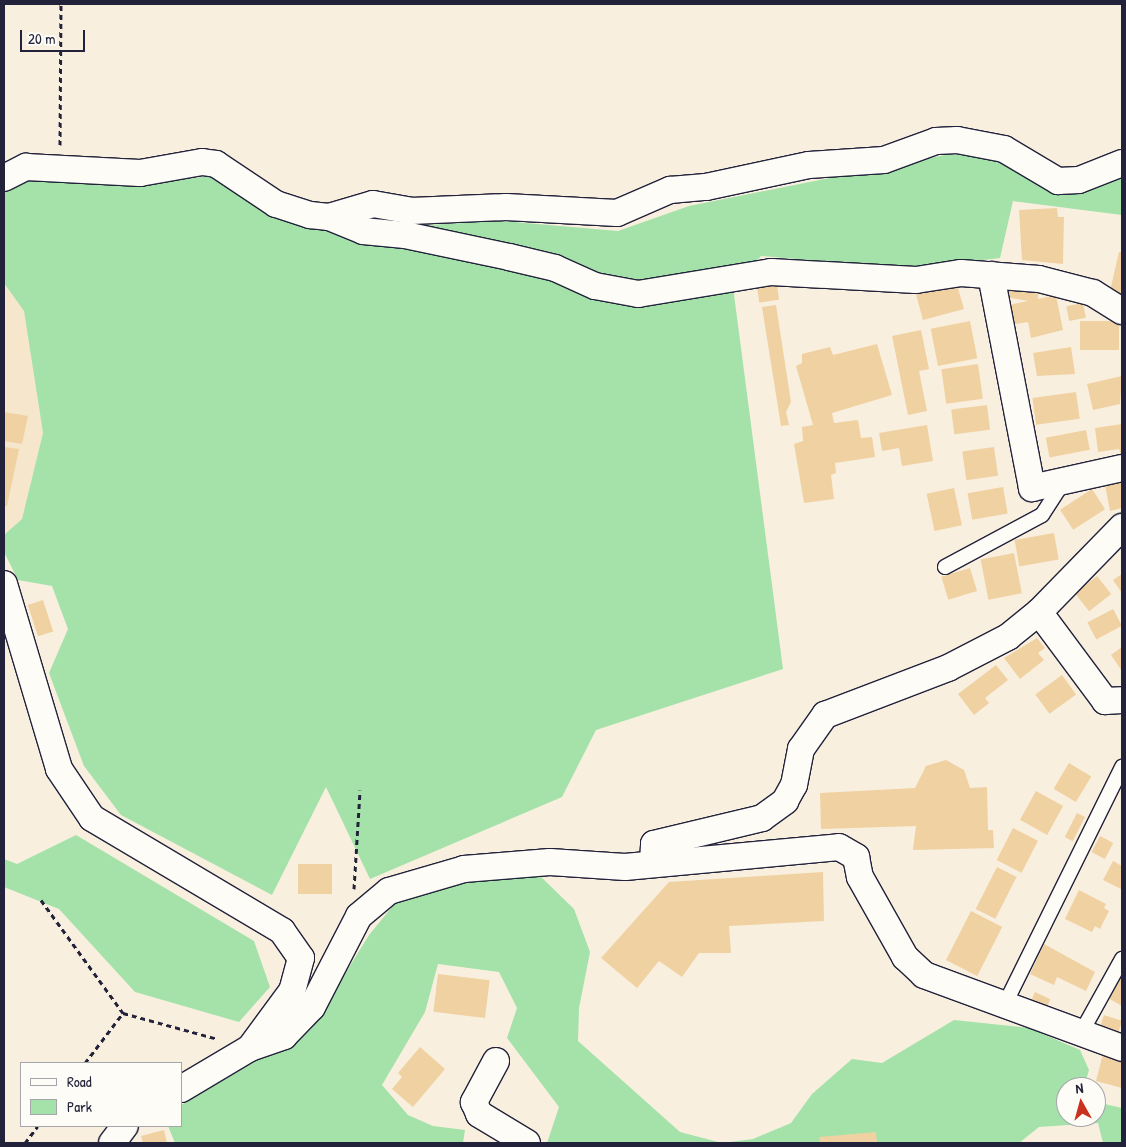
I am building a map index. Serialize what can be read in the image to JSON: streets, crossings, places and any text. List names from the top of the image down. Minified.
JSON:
{"legend":["Road","Park"],"scale_bar":"20 m","north":"top"}
